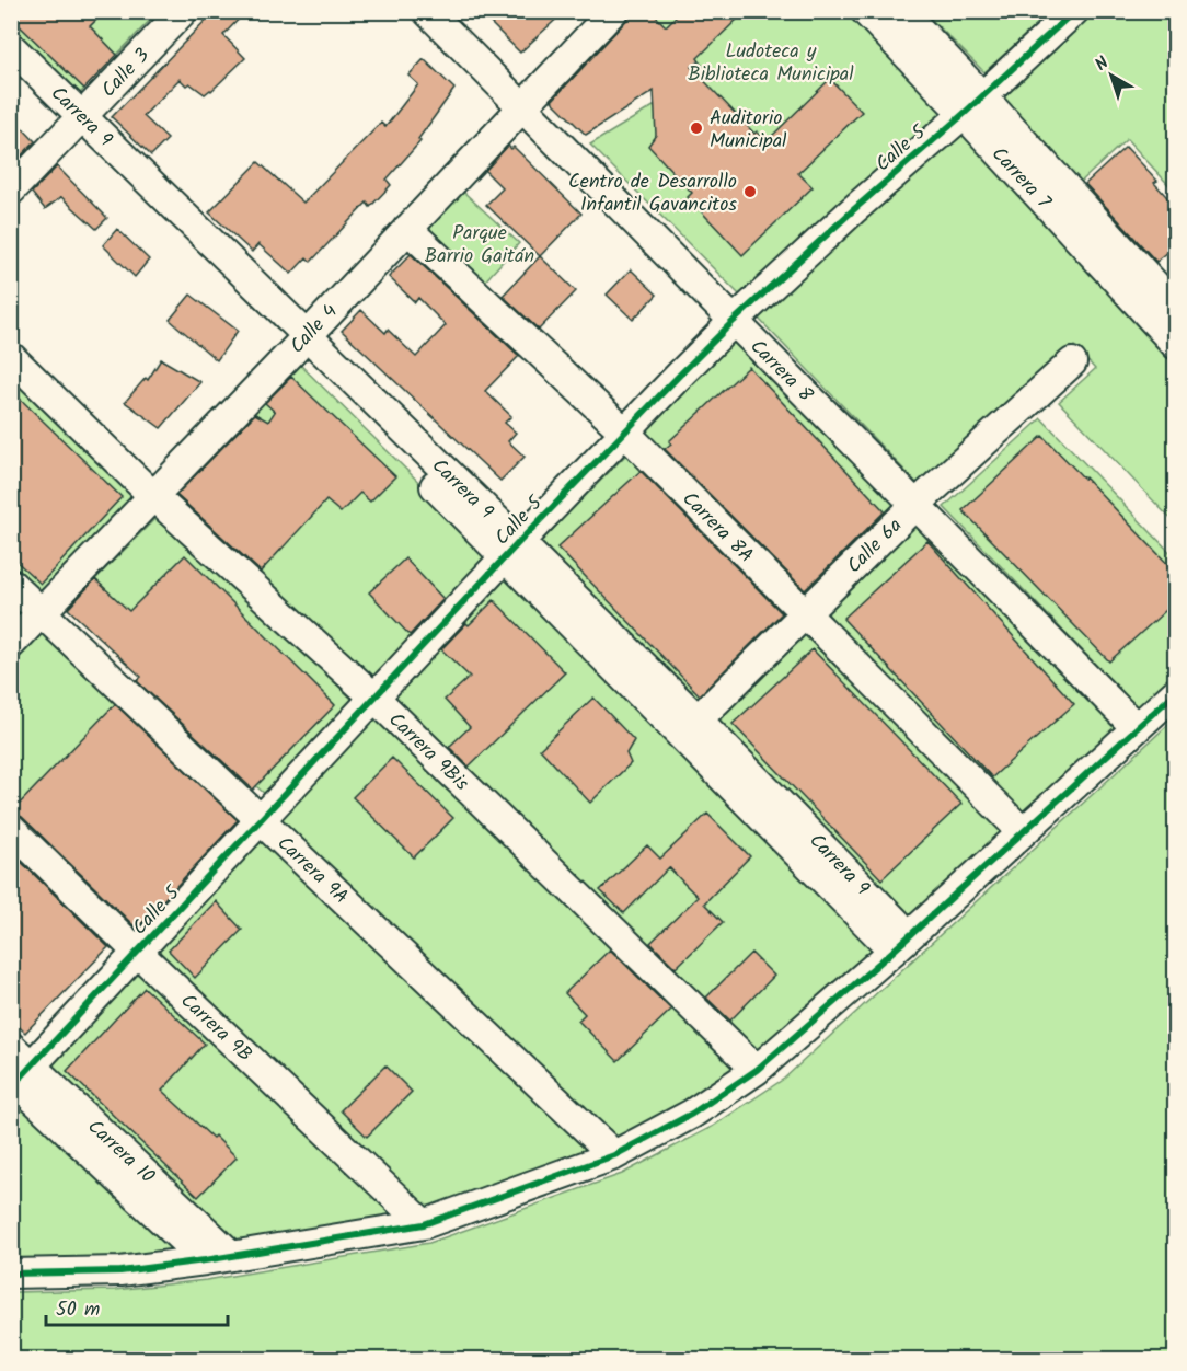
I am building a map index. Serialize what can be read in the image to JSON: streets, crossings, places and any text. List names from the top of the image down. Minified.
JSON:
{"streets":{"street":["Calle 3","Carrera 9","Calle 5","Carrera 7","Calle 4","Carrera 8","Carrera 8A","Calle 6a","Carrera 9Bis","Carrera 9A","Carrera 9B","Carrera 10"]},"crossings":[["Calle 3","Carrera 9"],["Carrera 9","Calle 5"],["Carrera 9","Calle 4"],["Carrera 9","Calle 6a"],["Calle 5","Carrera 7"],["Calle 5","Carrera 8"],["Calle 5","Carrera 8A"],["Calle 5","Carrera 9Bis"],["Calle 5","Carrera 9A"],["Calle 5","Carrera 9B"],["Calle 5","Carrera 10"],["Calle 4","Carrera 8"],["Calle 4","Carrera 8A"],["Calle 4","Carrera 9Bis"],["Calle 4","Carrera 9A"],["Carrera 8","Calle 6a"],["Carrera 8A","Calle 6a"]],"parks":["Ludoteca y Biblioteca Municipal","Parque Barrio Gaitán"],"places":["Auditorio Municipal","Centro de Desarrollo Infantil Gavancitos"],"scale_bar":"50 m","north":"top left"}
